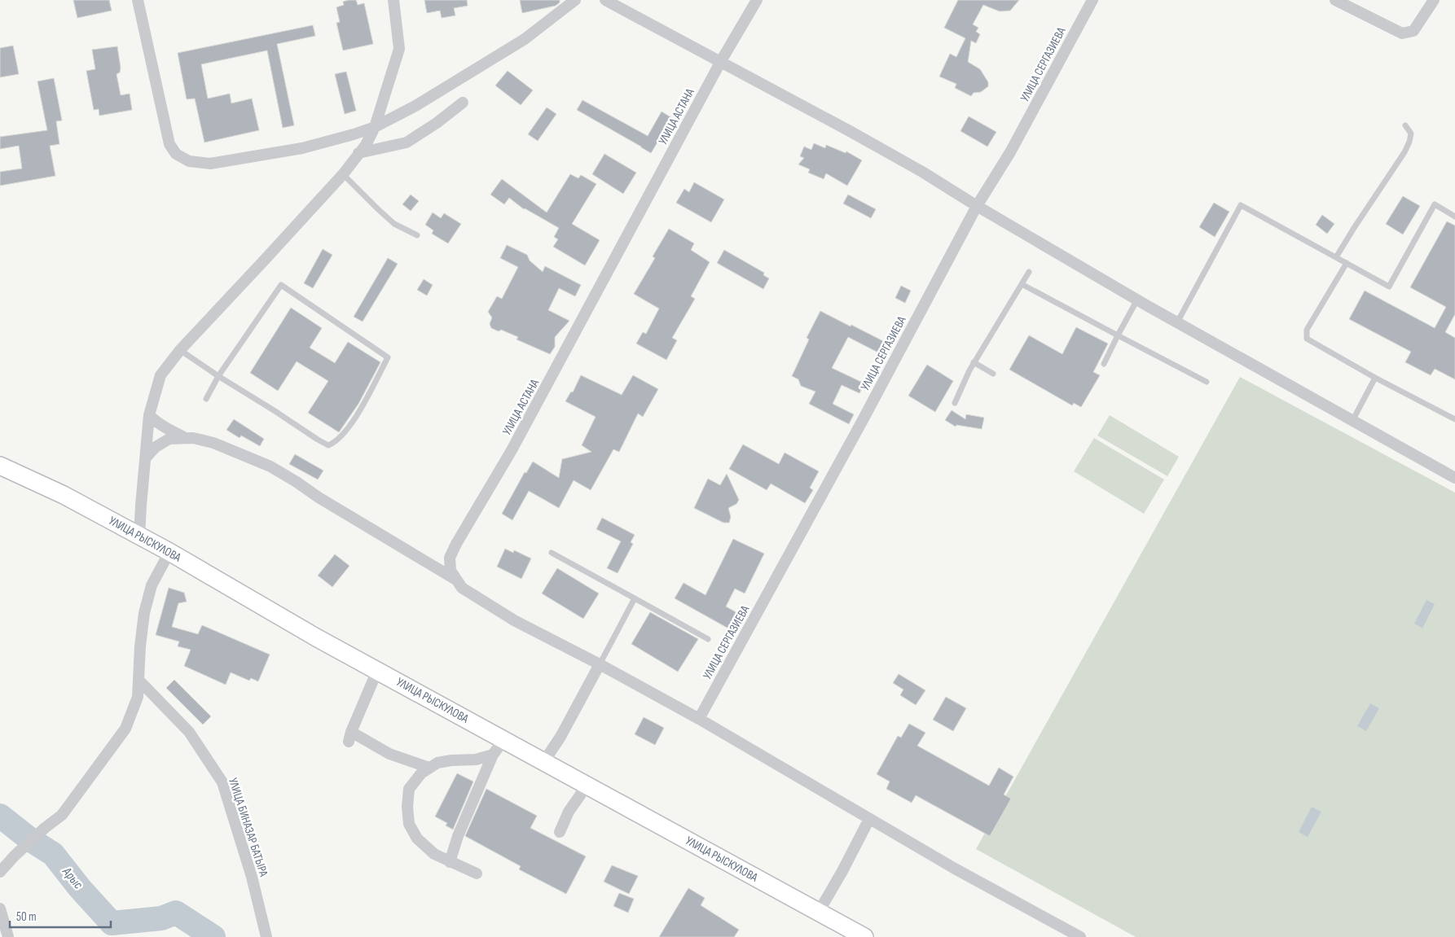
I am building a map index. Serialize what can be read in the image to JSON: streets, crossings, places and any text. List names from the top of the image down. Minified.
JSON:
{"streets":{"main road":["УЛИЦА РЫСКУЛОВА"],"street":["УЛИЦА СЕРГАЗИЕВА","УЛИЦА АСТАНА","УЛИЦА БИНАЗАР БАТЫРА"]},"crossings":[["УЛИЦА СЕРГАЗИЕВА","УЛИЦА АСТАНА"]],"water":["Арыс"],"scale_bar":"50 m"}
